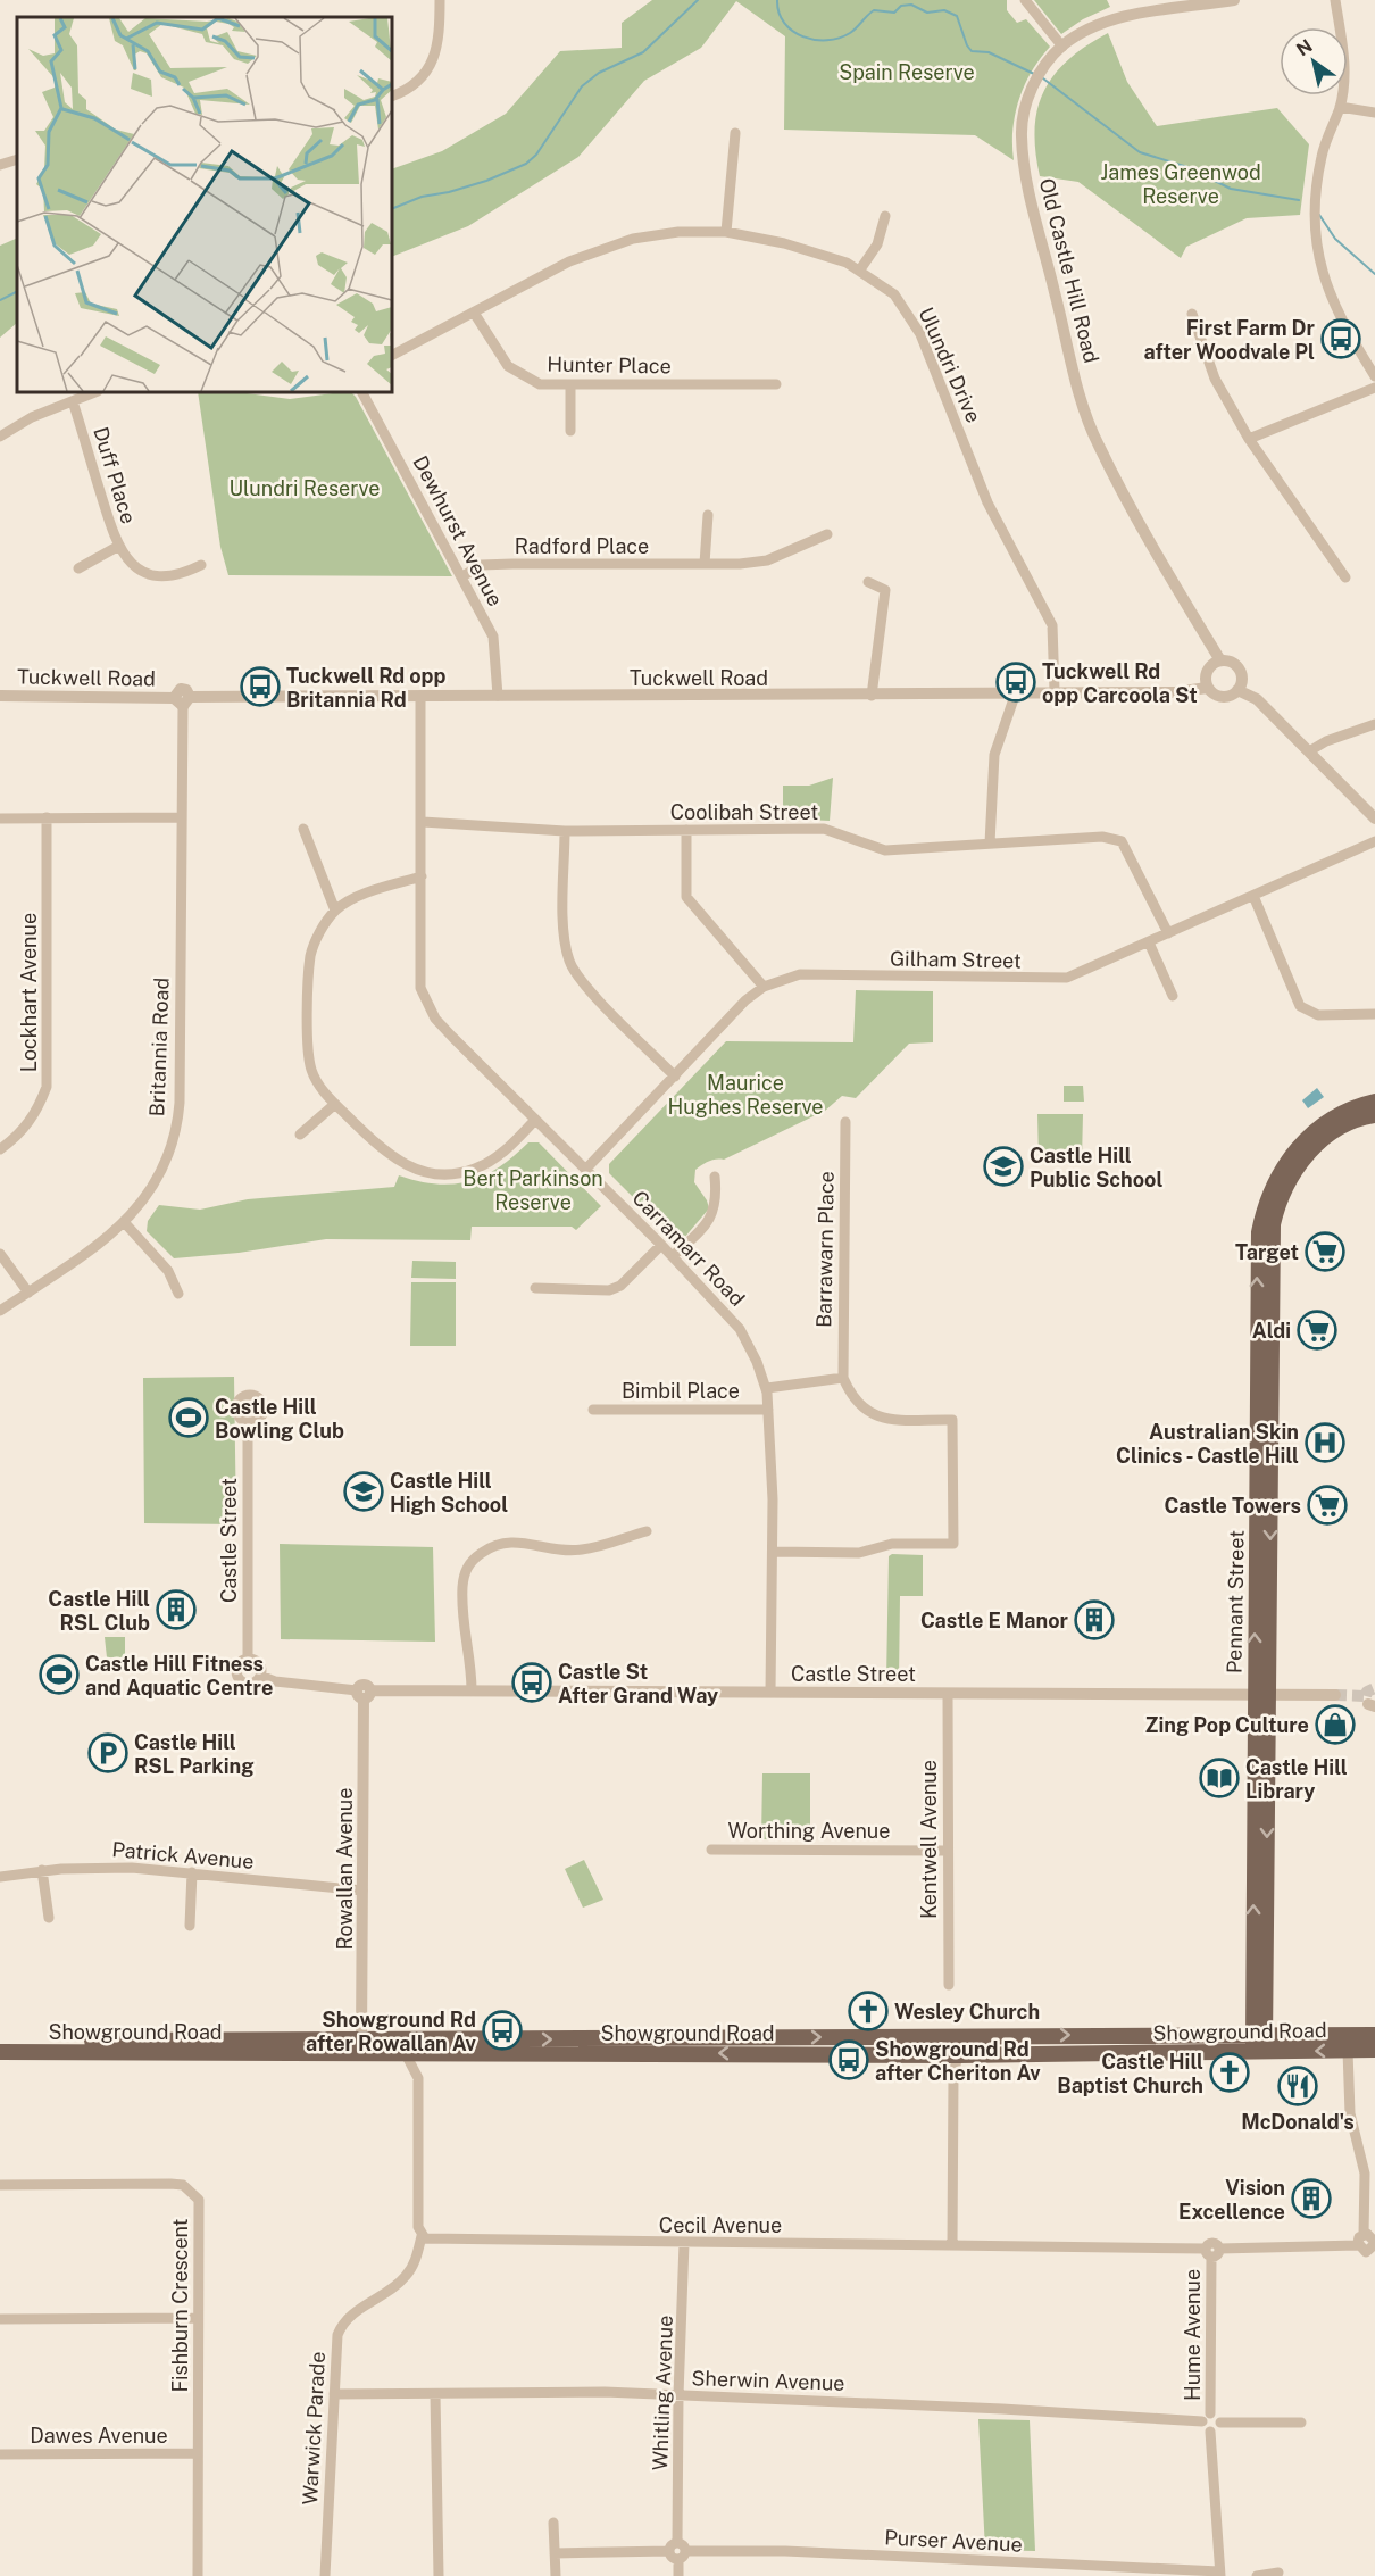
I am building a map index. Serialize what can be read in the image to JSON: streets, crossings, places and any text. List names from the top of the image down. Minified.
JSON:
{"streets":{"main road":["Pennant Street","Showground Road"],"street":["Old Castle Hill Road","Hunter Place","Ulundri Drive","Duff Place","Dewhurst Avenue","Radford Place","Tuckwell Road","Coolibah Street","Gilham Street","Lockhart Avenue","Britannia Road","Carramarr Road","Barrawarn Place","Bimbil Place","Castle Street","Worthing Avenue","Kentwell Avenue","Patrick Avenue","Rowallan Avenue","Cecil Avenue","Fishburn Crescent","Hume Avenue","Sherwin Avenue","Whitling Avenue","Warwick Parade","Dawes Avenue","Purser Avenue"]},"crossings":[["Old Castle Hill Road","Tuckwell Road"],["Hunter Place","Ulundri Drive"],["Ulundri Drive","Tuckwell Road"],["Dewhurst Avenue","Radford Place"],["Dewhurst Avenue","Tuckwell Road"],["Tuckwell Road","Britannia Road"],["Tuckwell Road","Carramarr Road"],["Coolibah Street","Gilham Street"],["Coolibah Street","Carramarr Road"],["Gilham Street","Carramarr Road"],["Carramarr Road","Bimbil Place"],["Carramarr Road","Castle Street"],["Castle Street","Pennant Street"],["Castle Street","Kentwell Avenue"],["Castle Street","Rowallan Avenue"],["Pennant Street","Showground Road"],["Worthing Avenue","Kentwell Avenue"],["Patrick Avenue","Rowallan Avenue"],["Rowallan Avenue","Showground Road"],["Cecil Avenue","Hume Avenue"],["Cecil Avenue","Whitling Avenue"],["Cecil Avenue","Warwick Parade"],["Fishburn Crescent","Dawes Avenue"],["Hume Avenue","Sherwin Avenue"],["Sherwin Avenue","Whitling Avenue"],["Sherwin Avenue","Warwick Parade"],["Whitling Avenue","Purser Avenue"]],"parks":["Spain Reserve","James Greenwod Reserve","Ulundri Reserve","Maurice Hughes Reserve","Bert Parkinson Reserve"],"places":{"bus stop":["First Farm Dr after Woodvale Pl","Tuckwell Rd opp Carcoola St","Tuckwell Rd opp Britannia Rd","Castle St After Grand Way","Showground Rd after Rowallan Av","Showground Rd after Cheriton Av"],"school or university":["Castle Hill Public School","Castle Hill High School"],"supermarket":["Target","Aldi","Castle Towers"],"sports":["Castle Hill Bowling Club","Castle Hill Fitness and Aquatic Centre"],"hospital":["Australian Skin Clinics - Castle Hill"],"building":["Castle Hill RSL Club","Castle E Manor","Vision Excellence"],"shop":["Zing Pop Culture"],"parking":["Castle Hill RSL Parking"],"library":["Castle Hill Library"],"church":["Wesley Church","Castle Hill Baptist Church"],"restaurant":["McDonald's"]},"north":"top left"}
